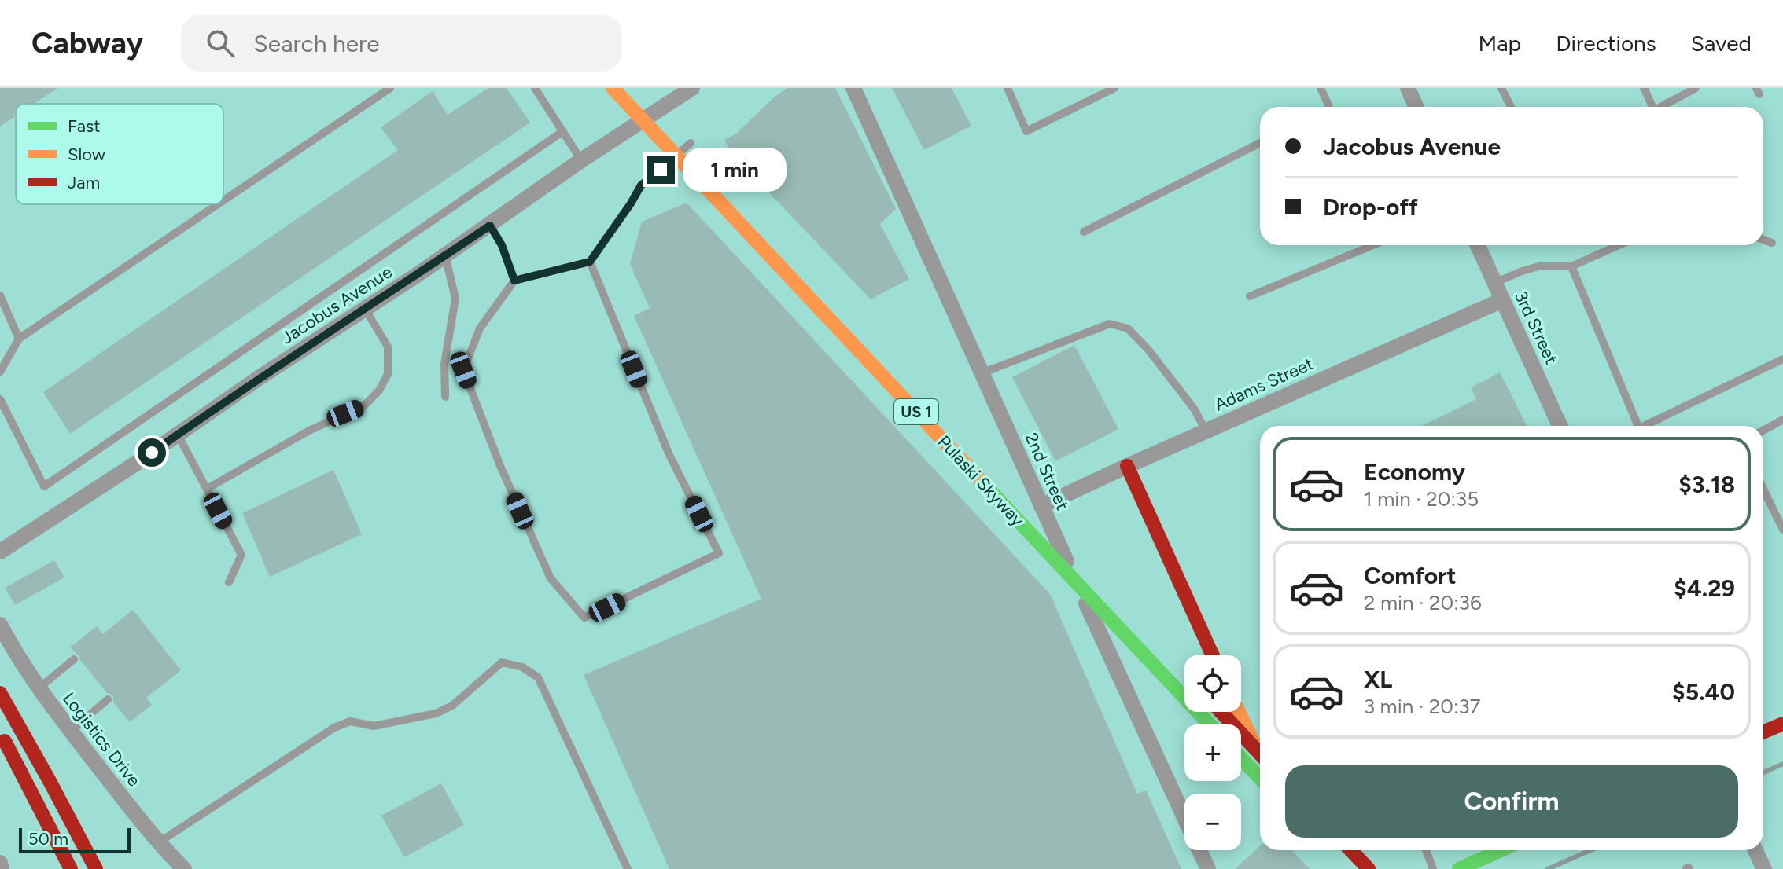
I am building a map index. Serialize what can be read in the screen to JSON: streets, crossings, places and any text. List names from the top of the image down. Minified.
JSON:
{"streets":{"main road":["US 1","Pulaski Skyway"],"street":["Jacobus Avenue","3rd Street","Adams Street","2nd Street","Logistics Drive"]},"crossings":[["3rd Street","Adams Street"],["Adams Street","2nd Street"]],"legend":["Fast","Slow","Jam"],"scale_bar":"50 m","page":{"header":"Cabway","search":"Search here","nav":["Map","Directions","Saved"],"banner":["Jacobus Avenue","Drop-off"],"bubble":"1 min","list":[{"name":"Economy","note":"1 min · 20:35","value":"$3.18"},{"name":"Comfort","note":"2 min · 20:36","value":"$4.29"},{"name":"XL","note":"3 min · 20:37","value":"$5.40"}],"map_buttons":["+","−"],"buttons":"Confirm","scale":"50 m"}}
